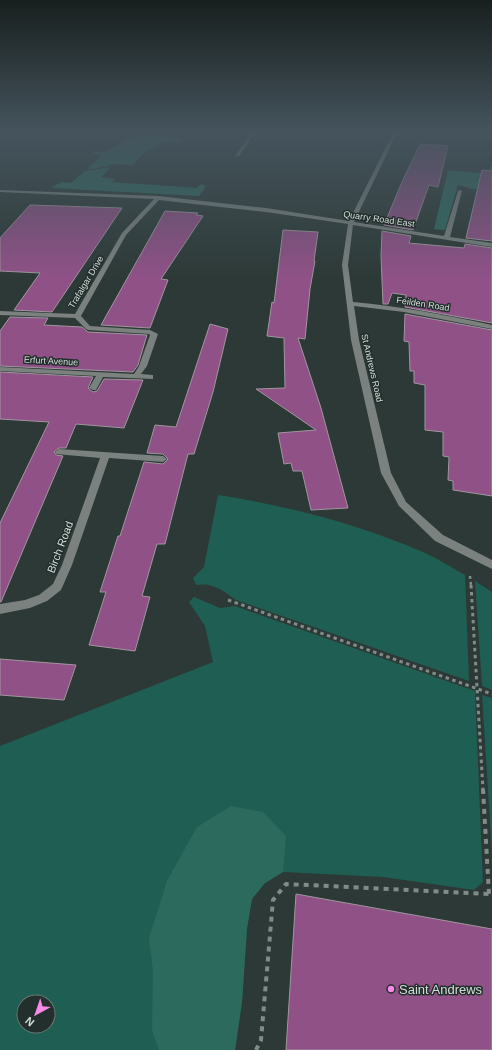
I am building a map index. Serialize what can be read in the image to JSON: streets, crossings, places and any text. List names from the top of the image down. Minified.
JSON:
{"streets":{"street":["Quarry Road East","Trafalgar Drive","Feilden Road","Erfurt Avenue","St Andrews Road","Birch Road"]},"crossings":[["Quarry Road East","Trafalgar Drive"],["Quarry Road East","St Andrews Road"],["Feilden Road","St Andrews Road"]],"places":["Saint Andrews"],"north":"bottom left"}
